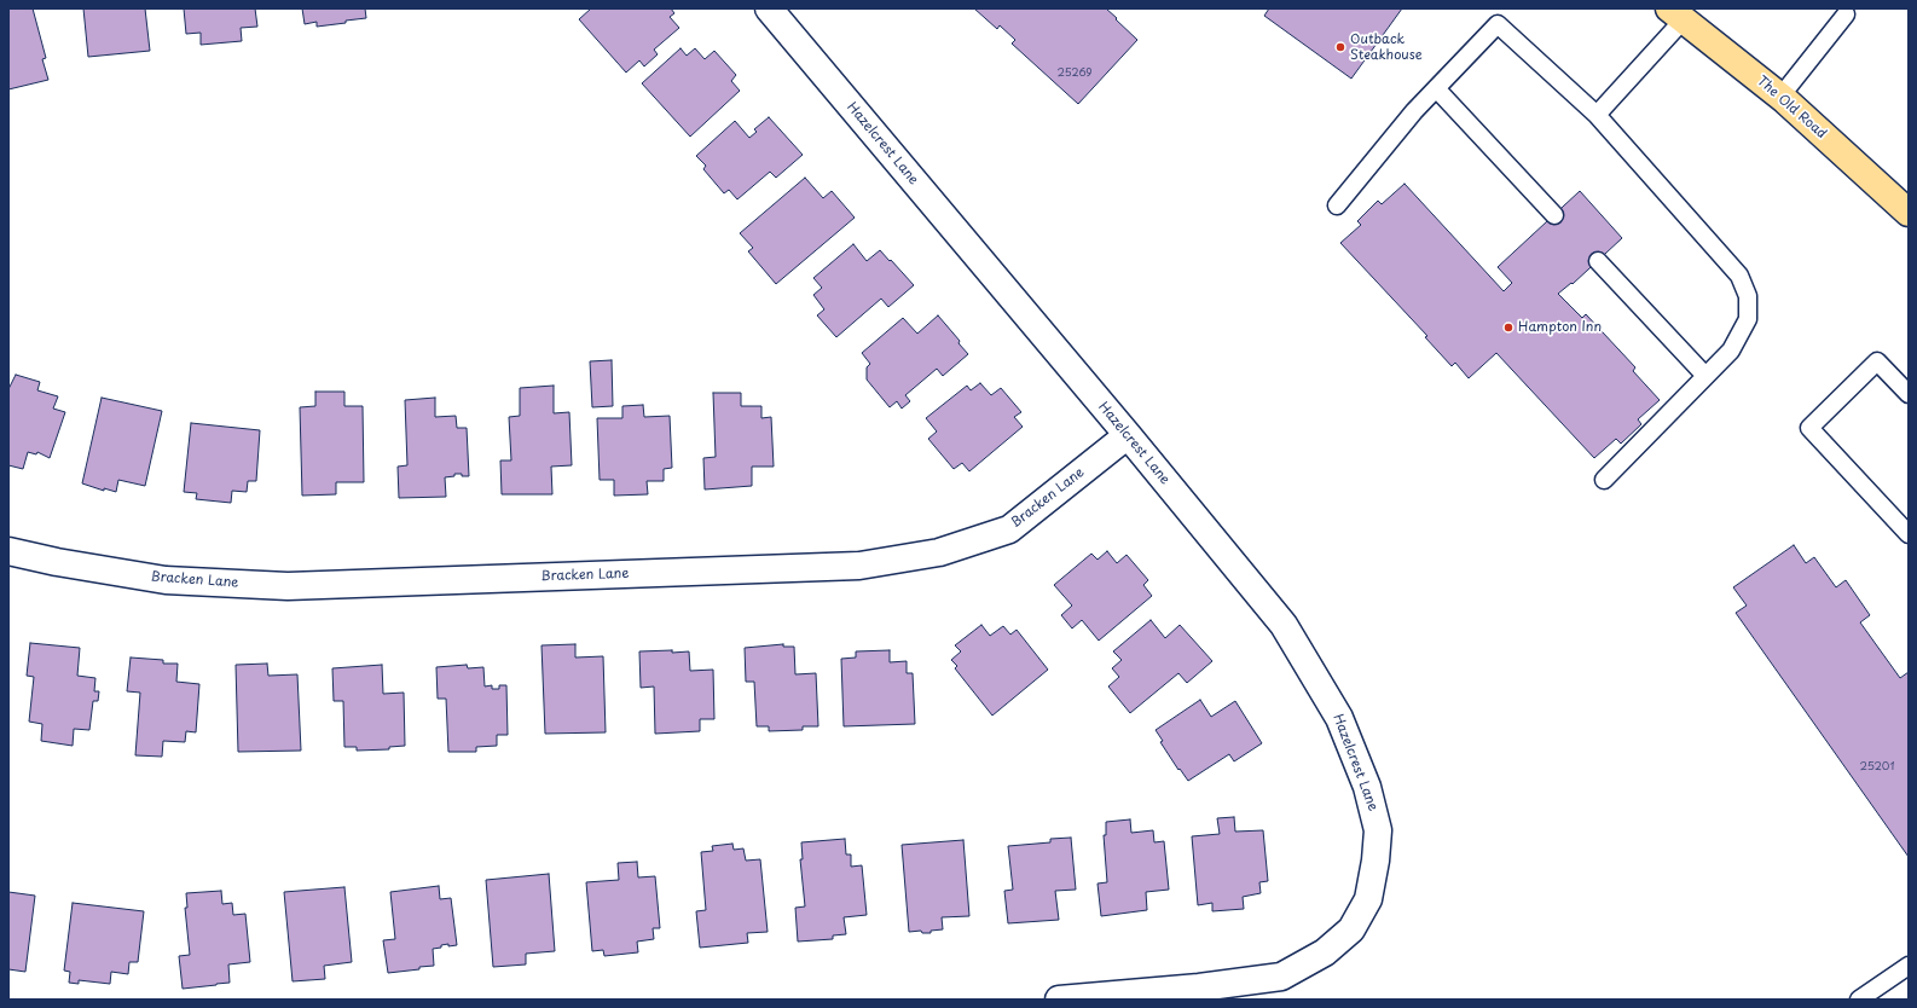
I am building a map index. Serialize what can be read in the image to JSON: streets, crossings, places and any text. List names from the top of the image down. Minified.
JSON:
{"streets":{"main road":["The Old Road"],"street":["Hazelcrest Lane","Bracken Lane"]},"crossings":[["Hazelcrest Lane","Bracken Lane"]],"places":["Outback Steakhouse","Hampton Inn"],"house_numbers":["25269","25201"]}
